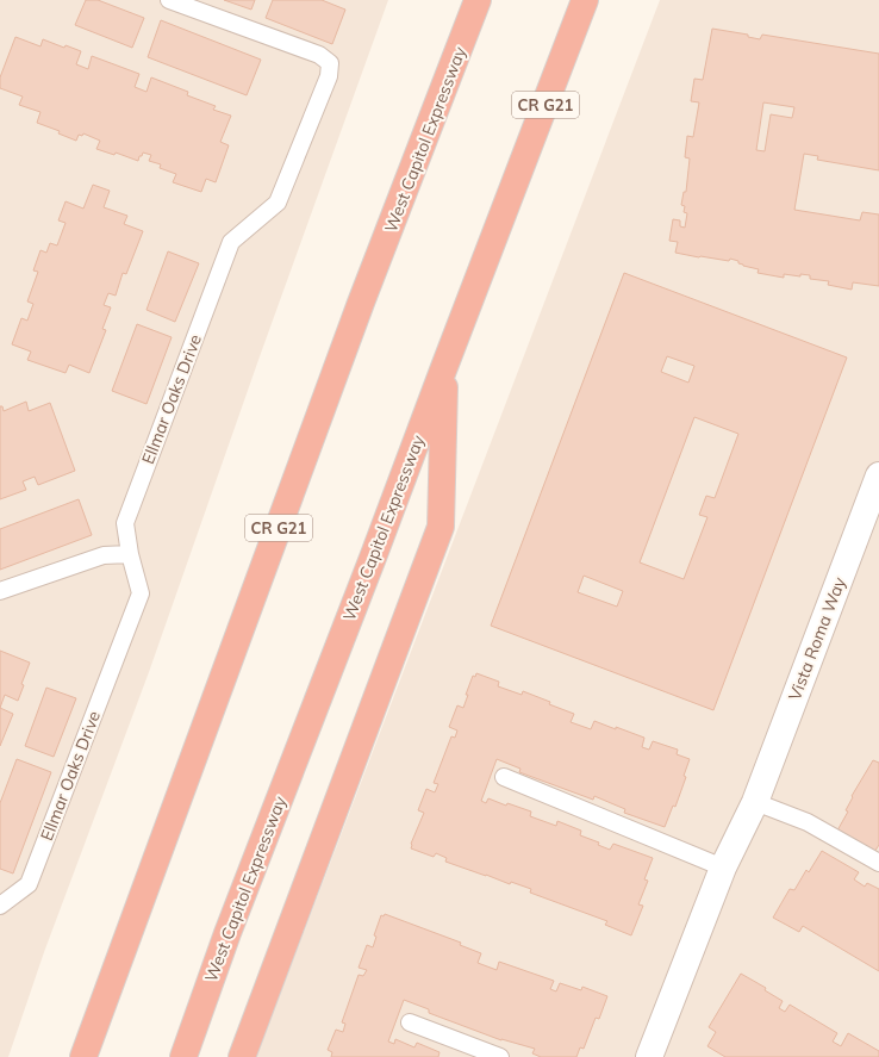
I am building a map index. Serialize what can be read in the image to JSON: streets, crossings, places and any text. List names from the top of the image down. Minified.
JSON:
{"streets":{"highway":["CR G21","West Capitol Expressway"],"street":["Vista Roma Way"],"lane":["Ellmar Oaks Drive"]}}
